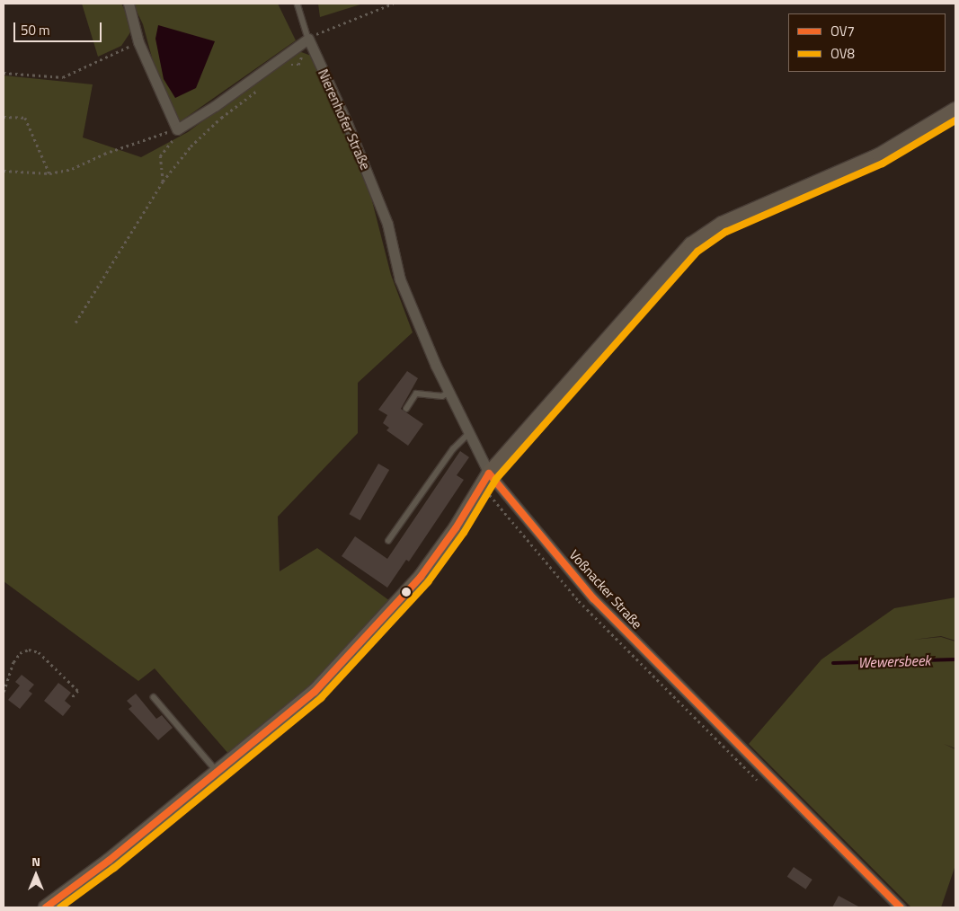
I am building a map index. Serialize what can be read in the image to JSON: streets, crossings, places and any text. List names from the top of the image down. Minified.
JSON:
{"streets":{"street":["Nierenhofer Straße","Voßnacker Straße"]},"crossings":[["Nierenhofer Straße","Voßnacker Straße"]],"water":["Wewersbeek"],"lines":["transit line OV8","transit line OV7"],"legend":["OV7","OV8"],"scale_bar":"50 m","north":"top"}
